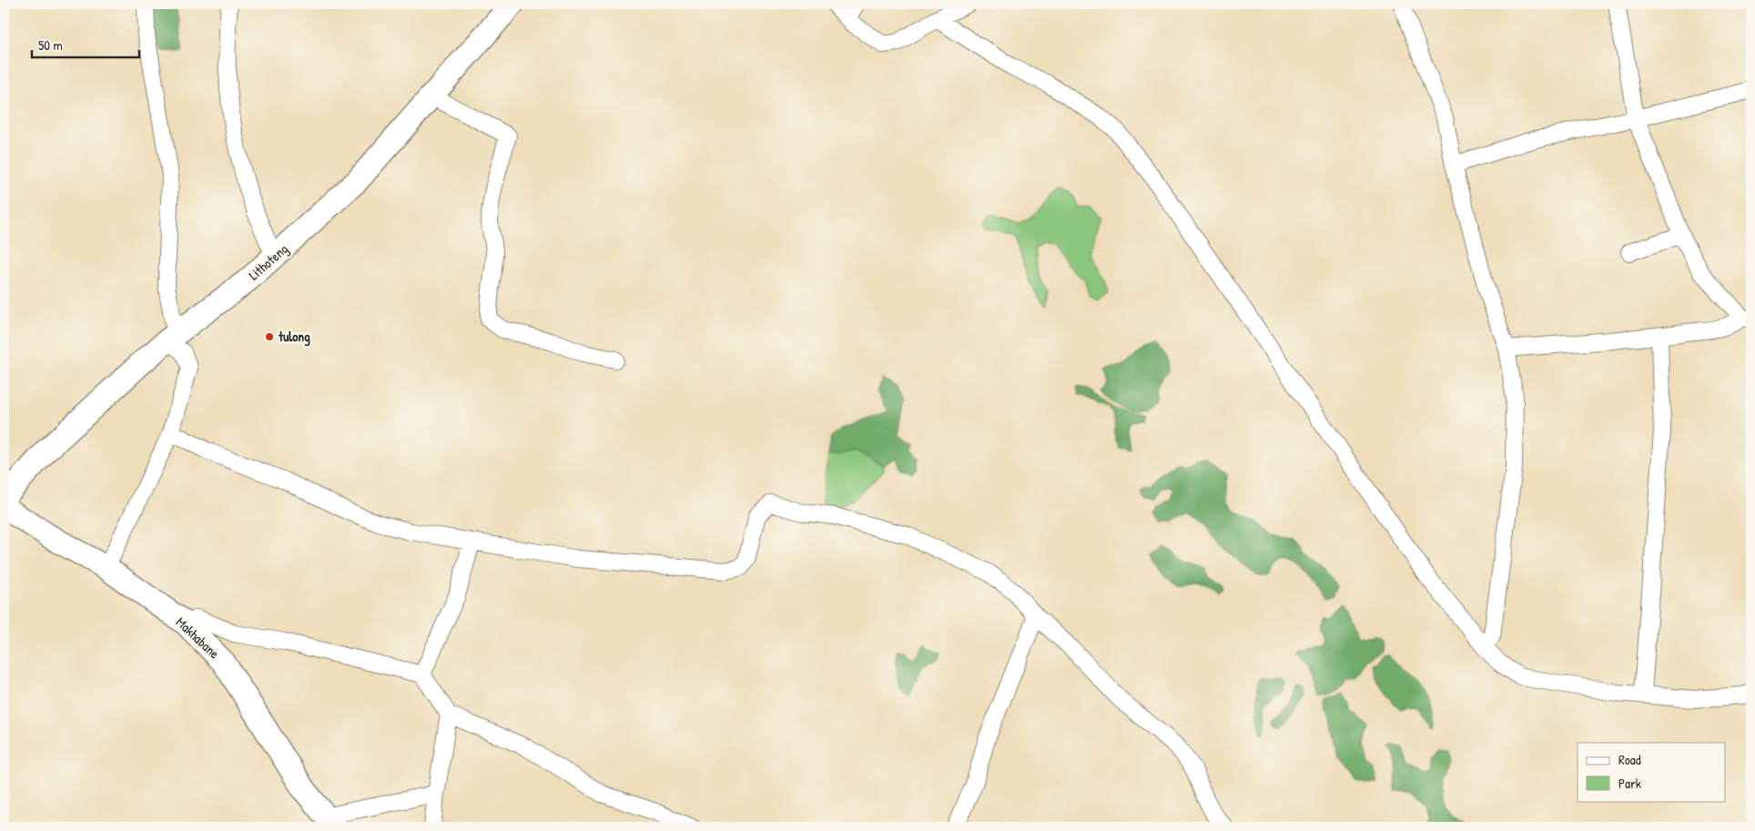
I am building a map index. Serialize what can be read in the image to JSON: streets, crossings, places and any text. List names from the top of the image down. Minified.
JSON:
{"streets":{"main road":["Lithoteng","Makhabane"]},"places":["tulong"],"legend":["Road","Park"],"scale_bar":"50 m"}
